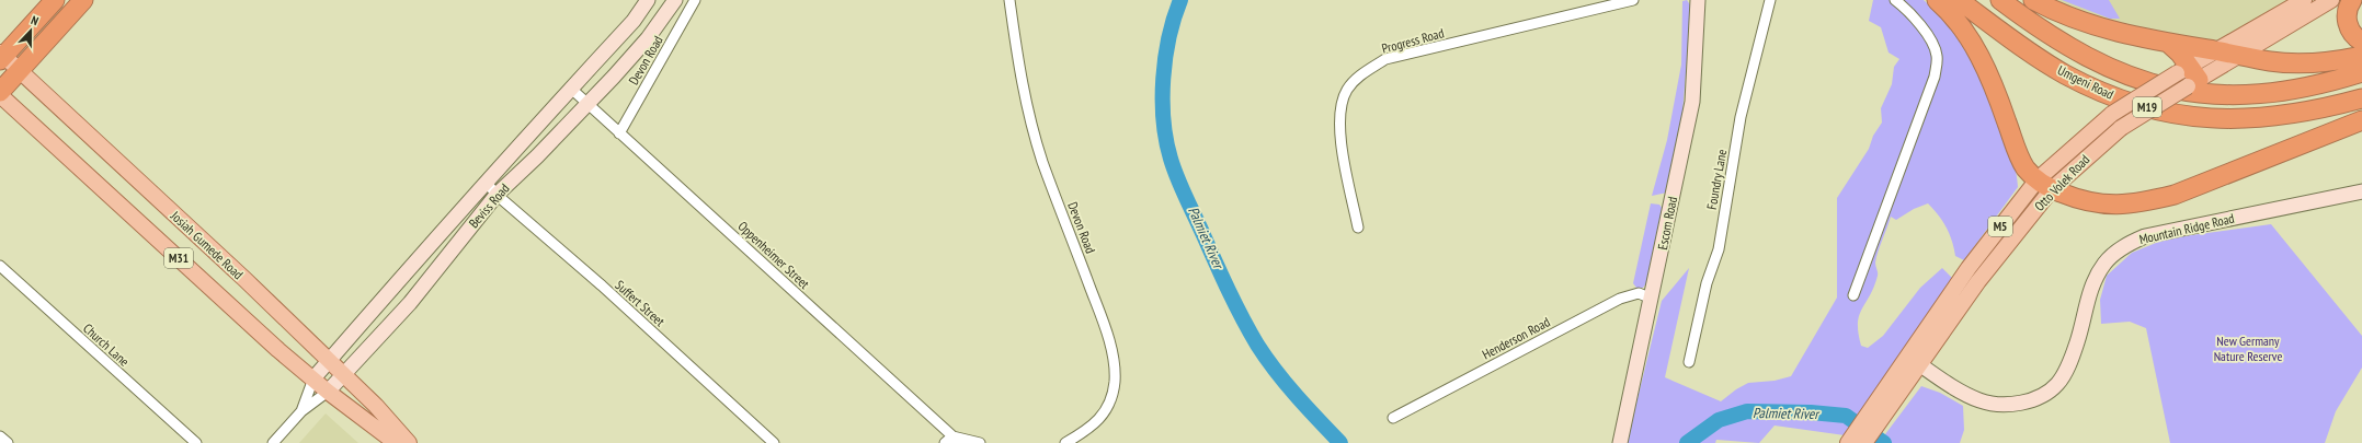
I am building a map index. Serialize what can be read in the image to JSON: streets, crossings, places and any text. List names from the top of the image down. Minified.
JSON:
{"streets":{"highway":["Umgeni Road","M19"],"main road":["Otto Volek Road","Beviss Road","Escom Road","M5","Mountain Ridge Road","Josiah Gumede Road","M31"],"street":["Progress Road","Devon Road","Foundry Lane","Oppenheimer Street","Suffert Street","Henderson Road","Church Lane"]},"crossings":[["Devon Road","Oppenheimer Street"],["Otto Volek Road","Mountain Ridge Road"],["Beviss Road","Josiah Gumede Road"],["Beviss Road","Oppenheimer Street"],["Beviss Road","M31"],["Beviss Road","Suffert Street"],["Escom Road","Henderson Road"]],"water":["Palmiet River"],"parks":["New Germany Nature Reserve"],"north":"top"}
